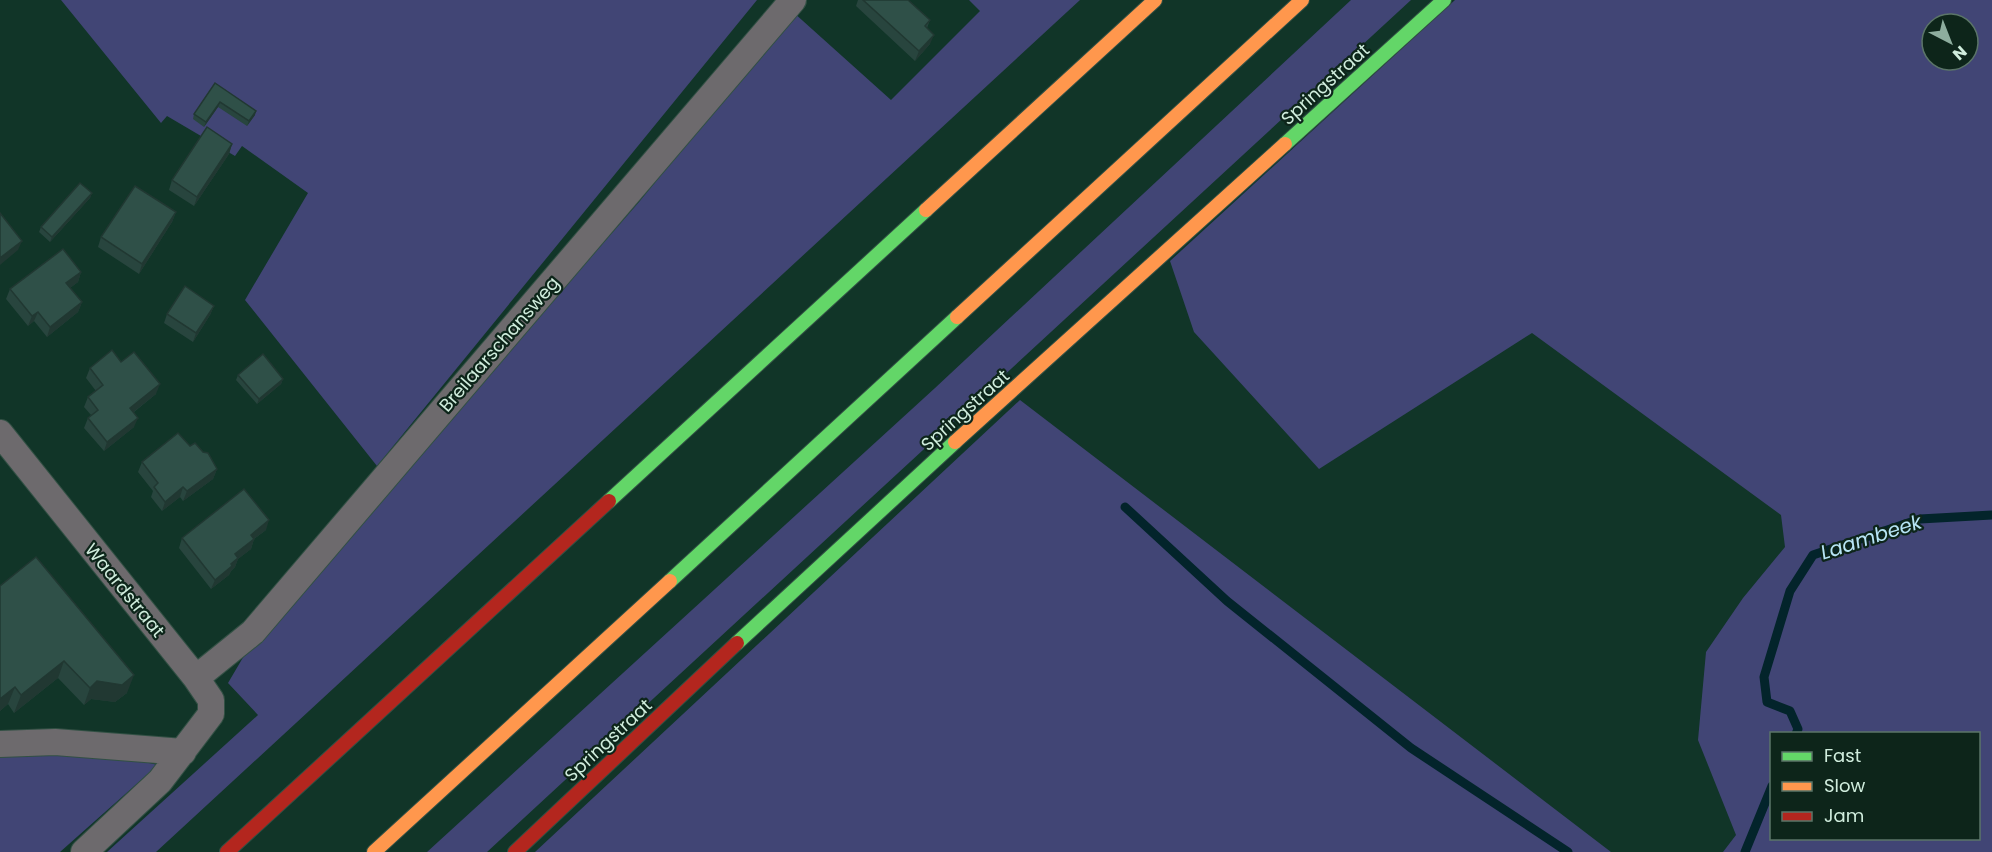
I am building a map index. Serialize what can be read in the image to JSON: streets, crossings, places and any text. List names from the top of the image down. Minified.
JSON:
{"streets":{"main road":["Springstraat"],"street":["Breilaarschansweg","Waardstraat"]},"crossings":[["Breilaarschansweg","Waardstraat"]],"water":["Laambeek"],"legend":["Fast","Slow","Jam"],"north":"bottom right"}
